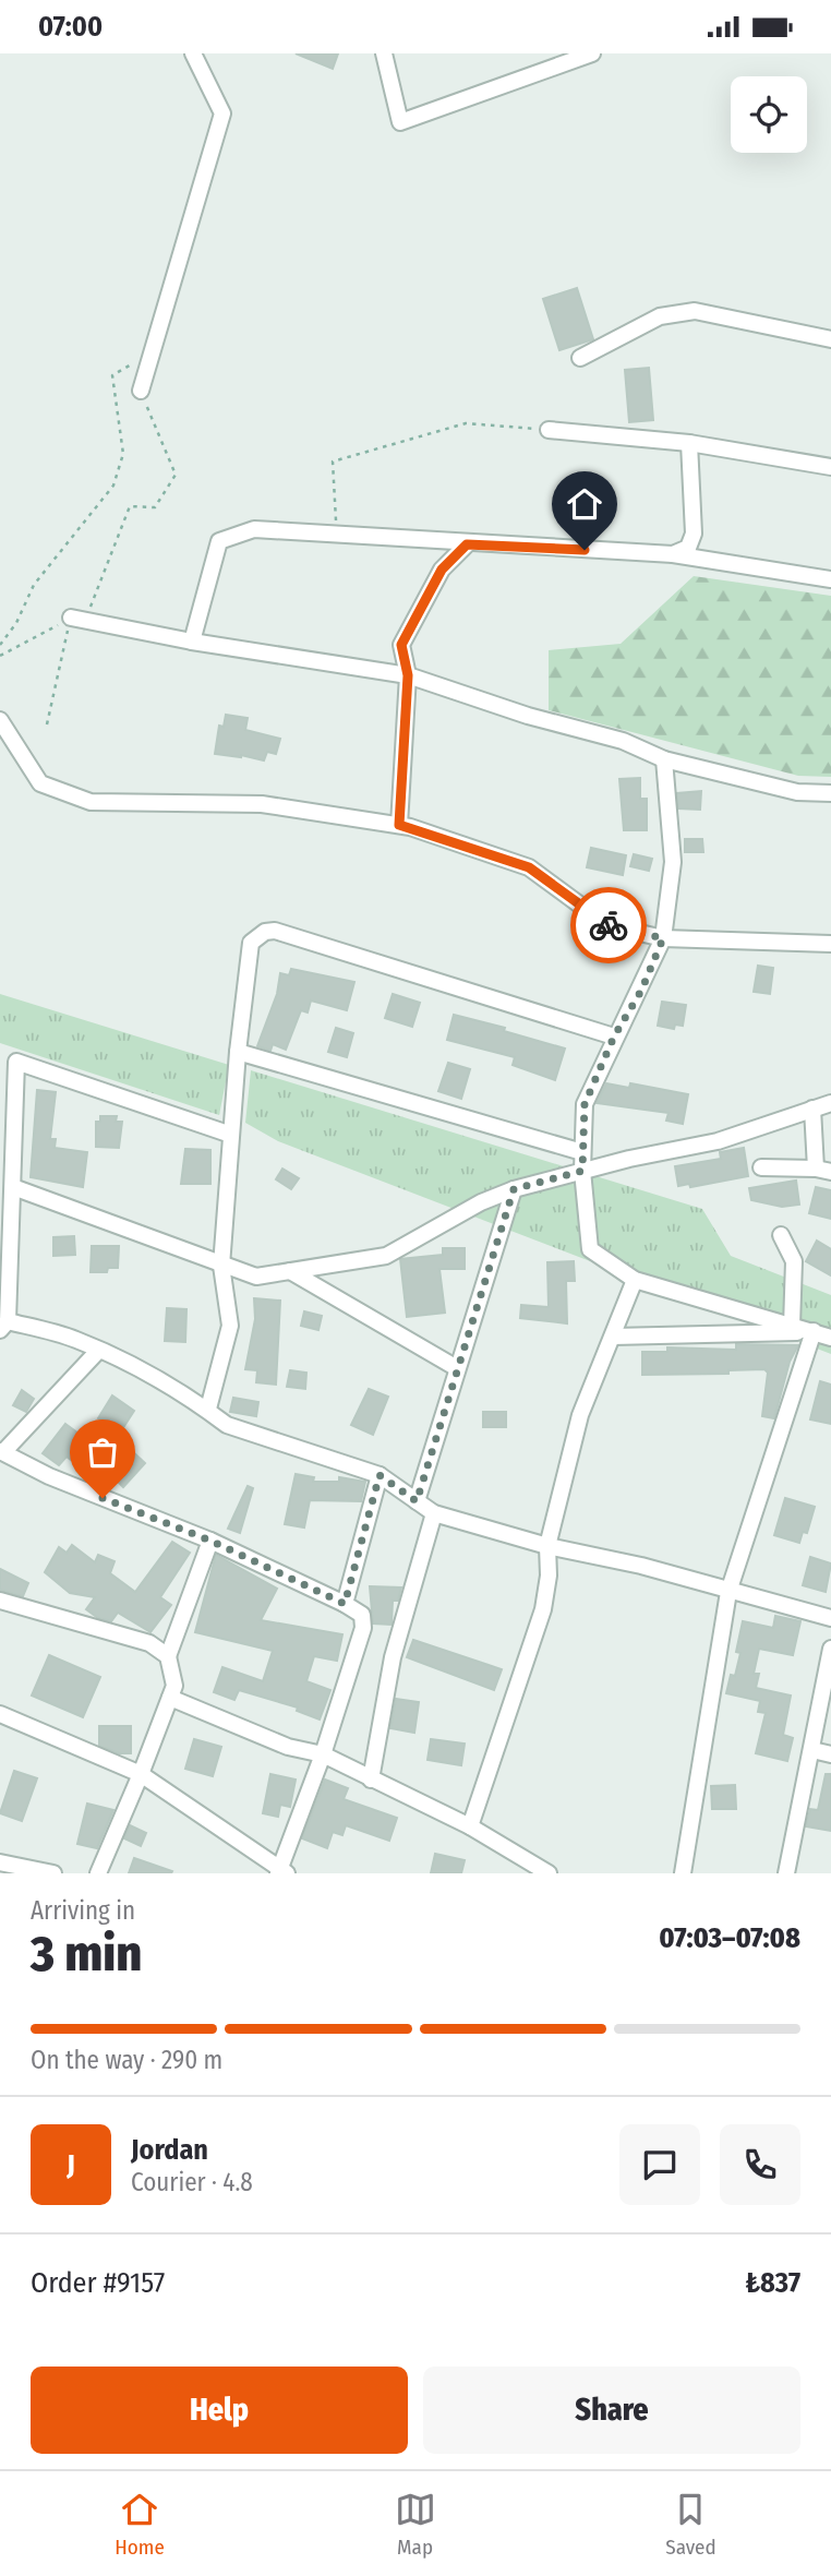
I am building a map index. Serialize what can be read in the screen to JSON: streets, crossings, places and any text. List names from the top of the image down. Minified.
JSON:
{"page":{"status":"07:00","heading":["3 min","Arriving in","07:03–07:08"],"panel":["Jordan","Courier · 4.8","Order #9157","₺837"],"bar":"On the way · 290 m","round":"J","buttons":["Help","Share"],"tabs":["Home","Map","Saved"]}}
